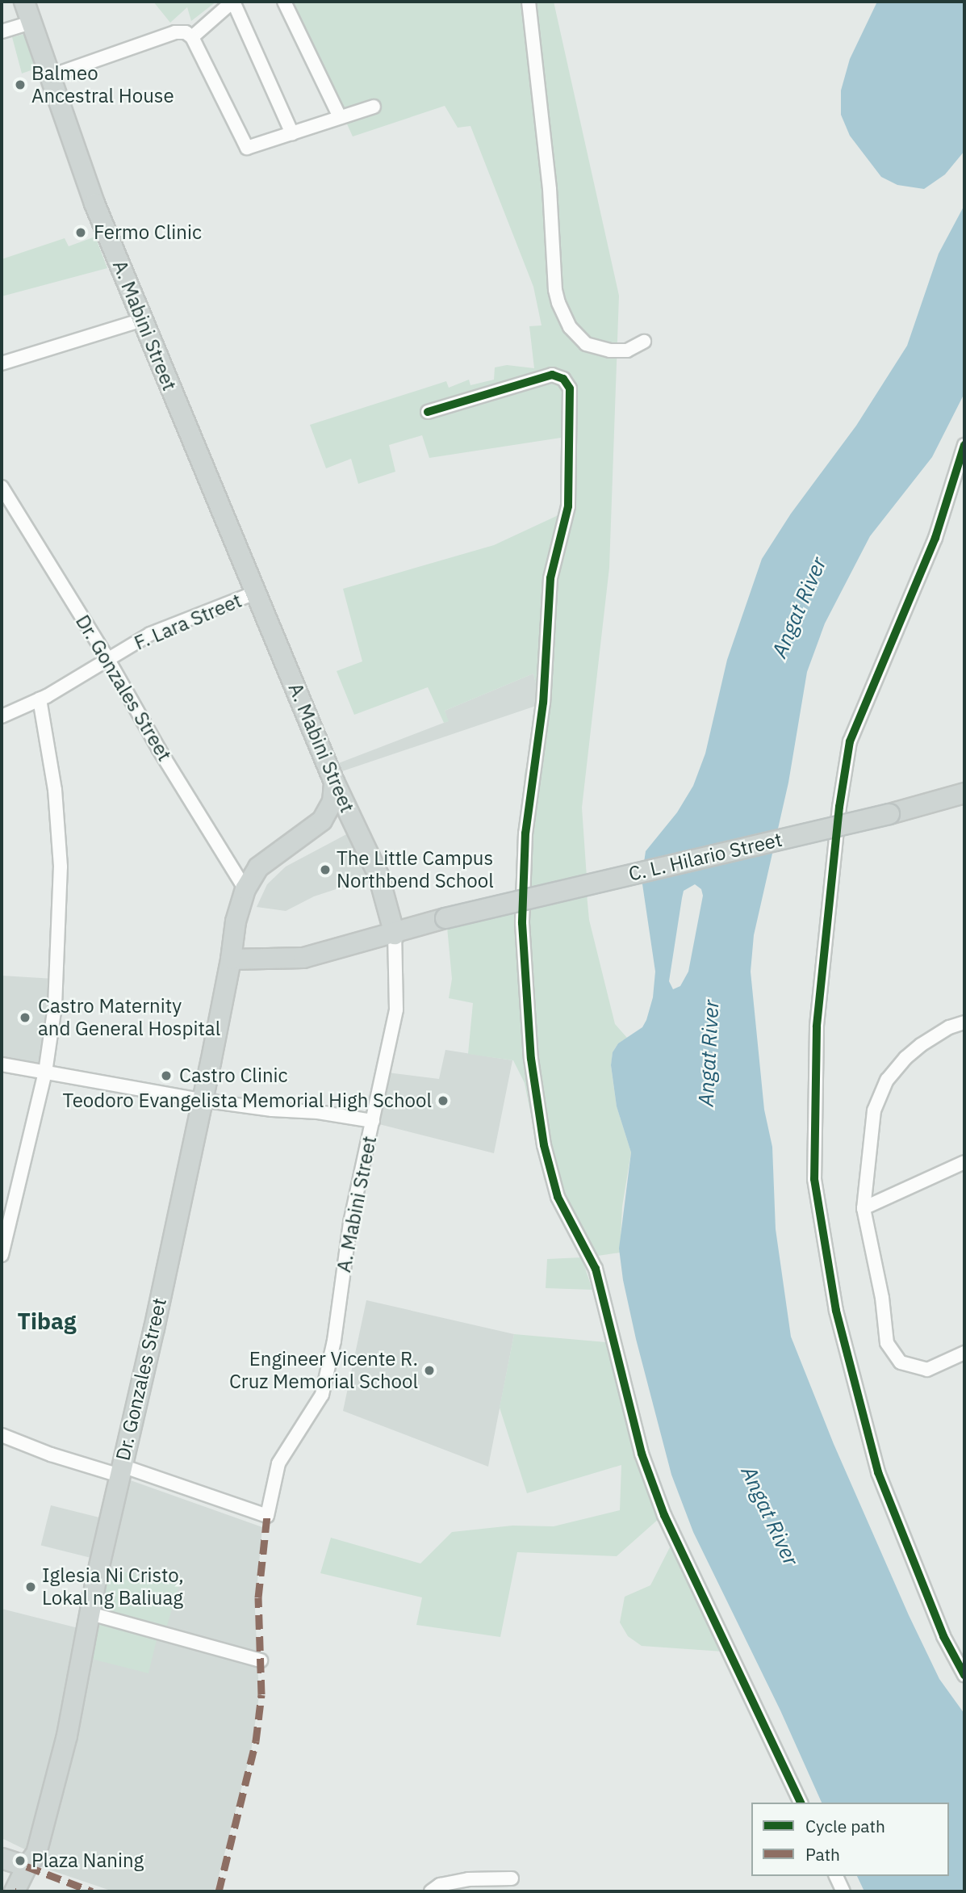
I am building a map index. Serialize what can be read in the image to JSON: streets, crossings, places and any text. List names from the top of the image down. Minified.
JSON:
{"streets":{"main road":["A. Mabini Street","Dr. Gonzales Street","C. L. Hilario Street"],"street":["F. Lara Street"]},"crossings":[["A. Mabini Street","F. Lara Street"],["A. Mabini Street","Dr. Gonzales Street"],["A. Mabini Street","C. L. Hilario Street"],["F. Lara Street","Dr. Gonzales Street"],["Dr. Gonzales Street","C. L. Hilario Street"]],"districts":["Tibag"],"water":["Angat River"],"places":["Balmeo Ancestral House","Fermo Clinic","The Little Campus Northbend School","Castro Maternity and General Hospital","Castro Clinic","Teodoro Evangelista Memorial High School","Engineer Vicente R. Cruz Memorial School","Iglesia Ni Cristo, Lokal ng Baliuag","Plaza Naning"],"legend":["Cycle path","Path"]}
